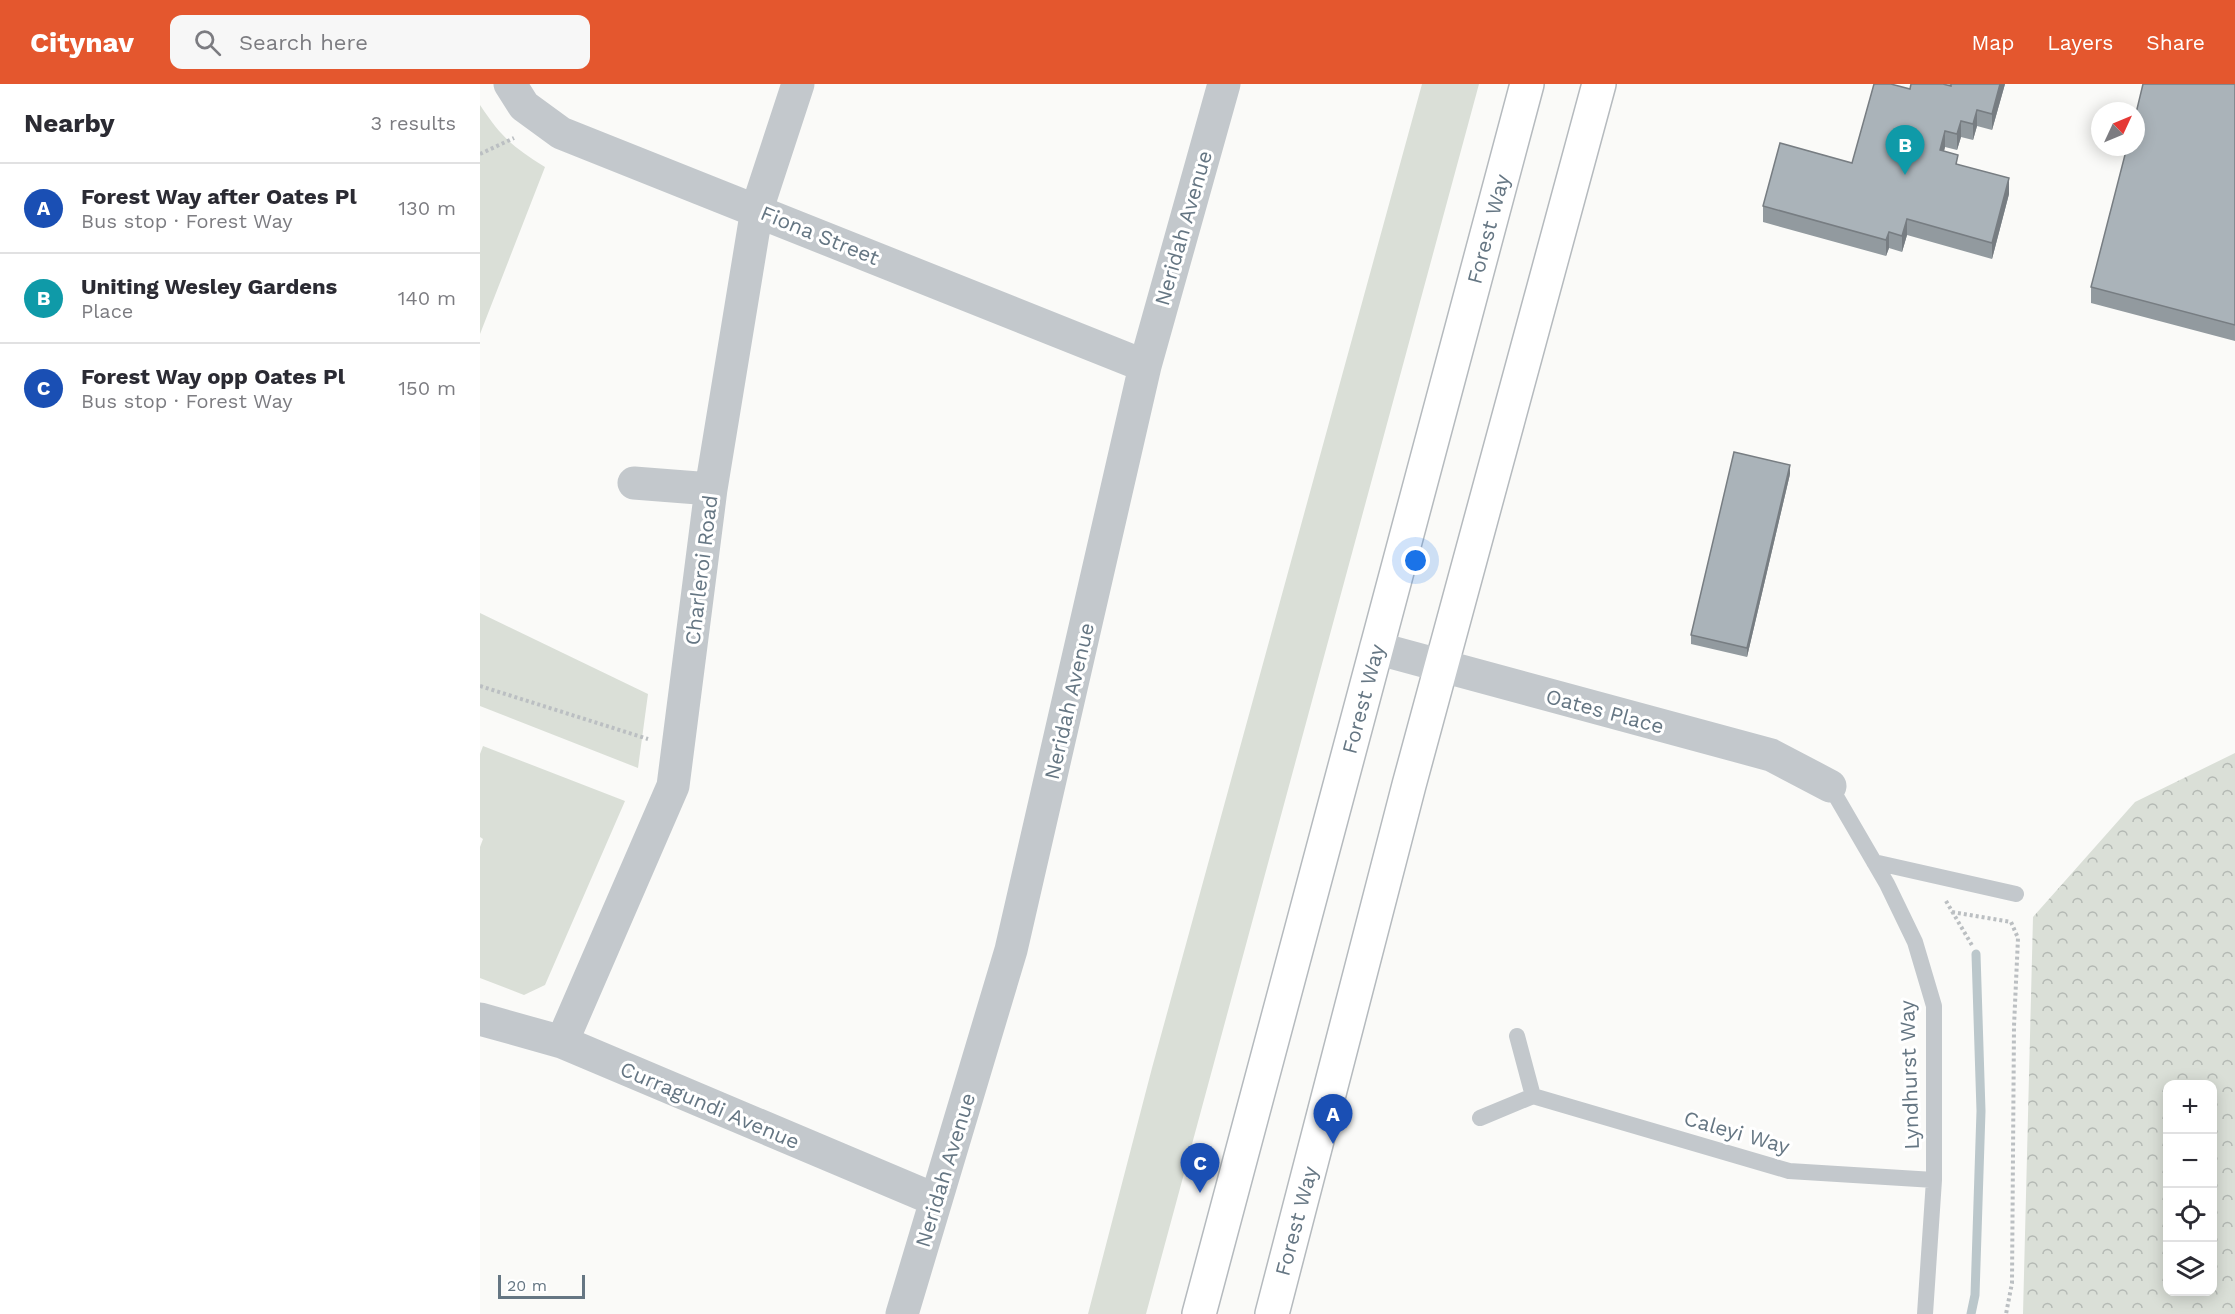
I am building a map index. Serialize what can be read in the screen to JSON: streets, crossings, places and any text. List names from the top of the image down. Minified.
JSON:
{"streets":{"main road":["Forest Way"],"street":["Neridah Avenue","Fiona Street","Charleroi Road","Oates Place","Curragundi Avenue"],"lane":["Lyndhurst Way","Caleyi Way"]},"crossings":[["Neridah Avenue","Fiona Street"],["Neridah Avenue","Curragundi Avenue"],["Forest Way","Oates Place"],["Fiona Street","Charleroi Road"],["Charleroi Road","Curragundi Avenue"],["Oates Place","Lyndhurst Way"],["Lyndhurst Way","Caleyi Way"]],"scale_bar":"20 m","north":"top right","page":{"header":"Citynav","search":"Search here","nav":["Map","Layers","Share"],"heading":["Nearby","3 results"],"pins":["B","A","C"],"list":[{"mark":"A","name":"Forest Way after Oates Pl","note":"Bus stop · Forest Way","value":"130 m"},{"mark":"B","name":"Uniting Wesley Gardens","note":"Place","value":"140 m"},{"mark":"C","name":"Forest Way opp Oates Pl","note":"Bus stop · Forest Way","value":"150 m"}],"map_buttons":["+","−"],"scale":"20 m"}}
